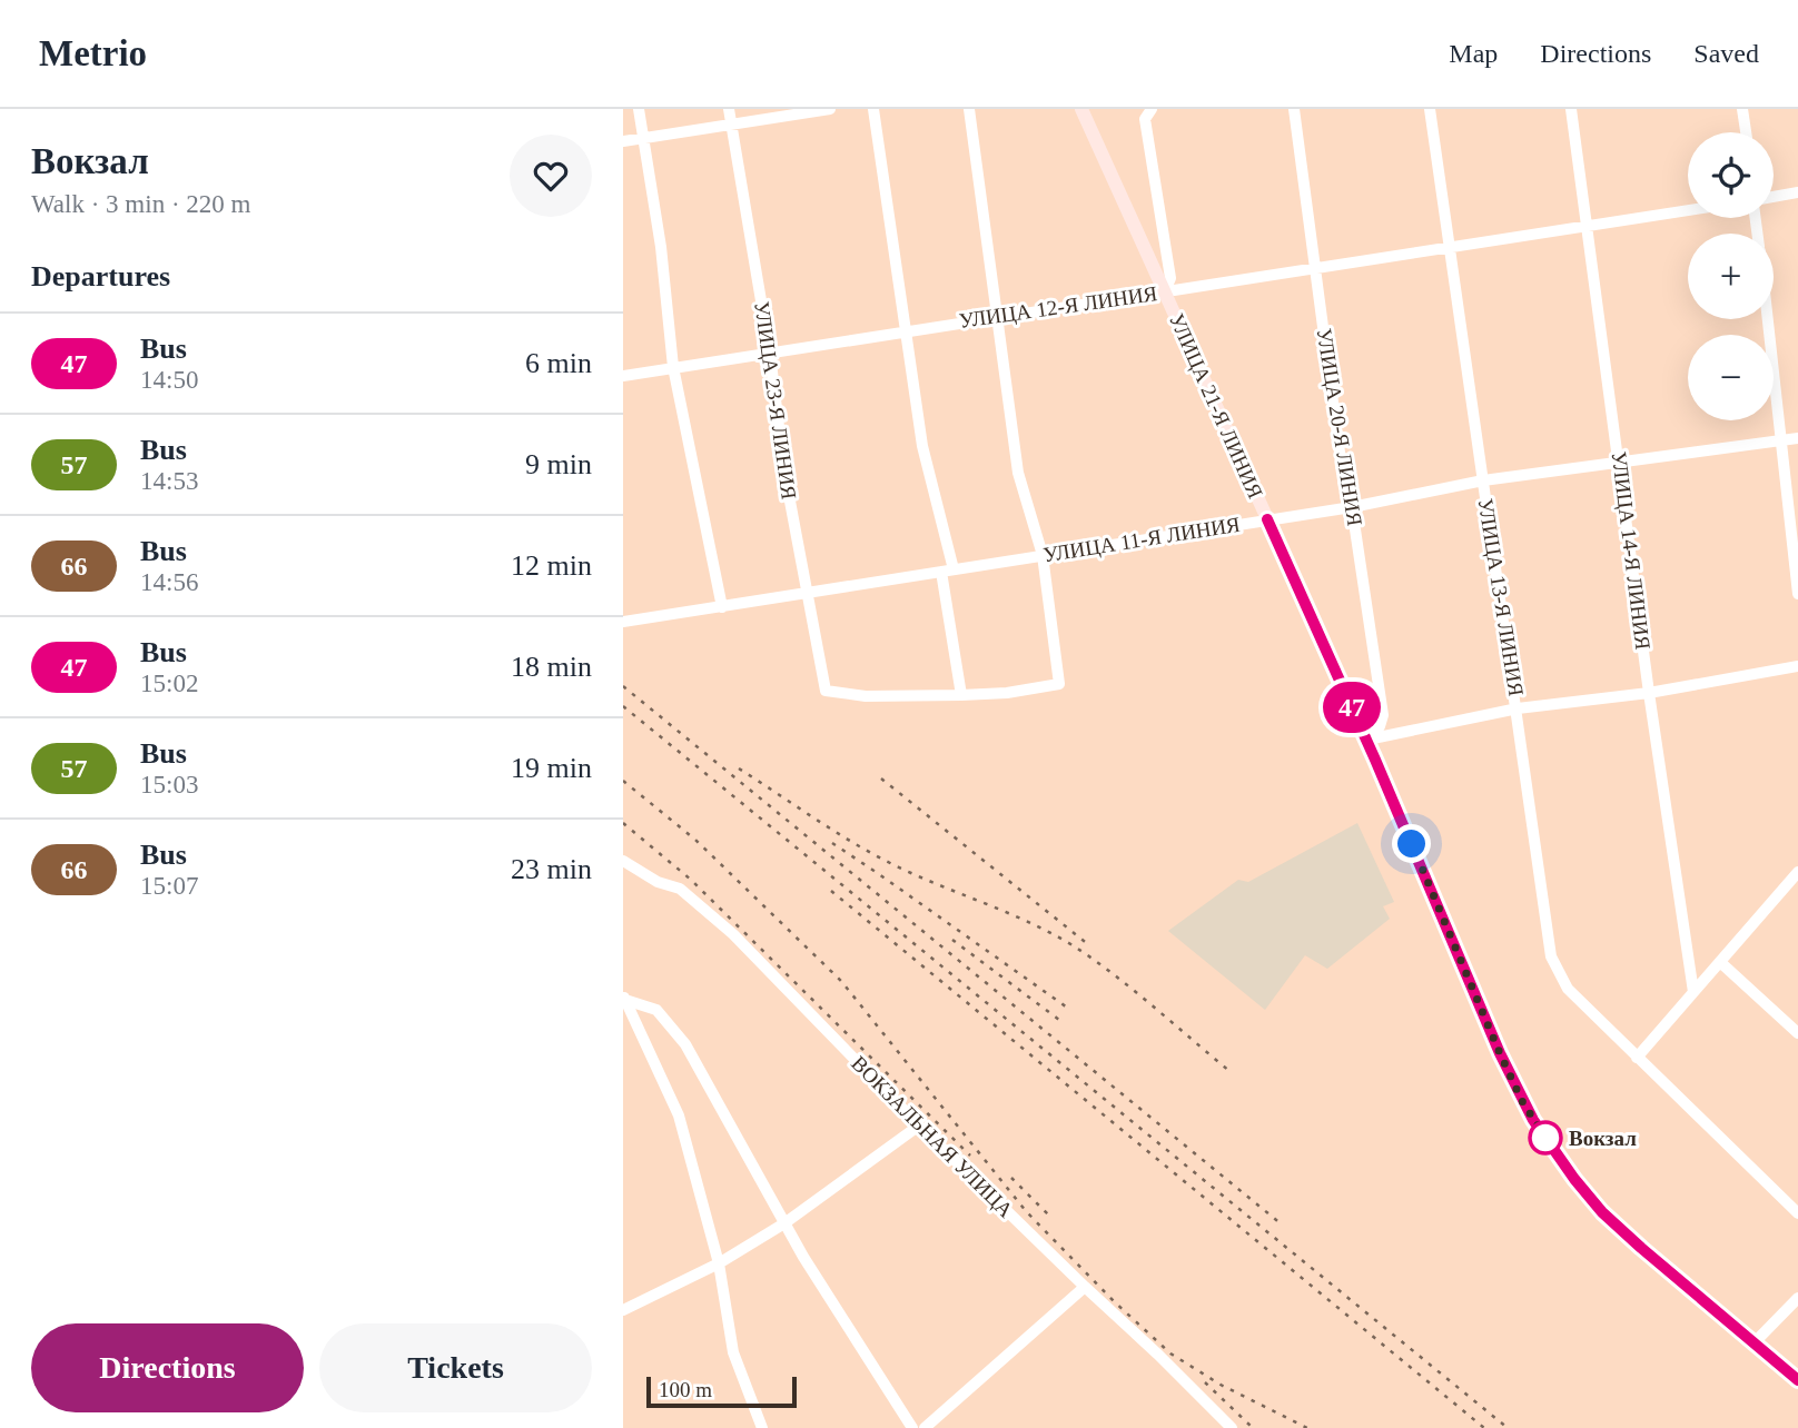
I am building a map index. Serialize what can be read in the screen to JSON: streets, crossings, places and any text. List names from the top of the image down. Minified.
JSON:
{"streets":{"main road":["УЛИЦА 21-Я ЛИНИЯ"],"street":["УЛИЦА 12-Я ЛИНИЯ","УЛИЦА 23-Я ЛИНИЯ","УЛИЦА 20-Я ЛИНИЯ","УЛИЦА 11-Я ЛИНИЯ","УЛИЦА 14-Я ЛИНИЯ","УЛИЦА 13-Я ЛИНИЯ","ВОКЗАЛЬНАЯ УЛИЦА"]},"crossings":[["УЛИЦА 12-Я ЛИНИЯ","УЛИЦА 23-Я ЛИНИЯ"],["УЛИЦА 12-Я ЛИНИЯ","УЛИЦА 21-Я ЛИНИЯ"],["УЛИЦА 12-Я ЛИНИЯ","УЛИЦА 20-Я ЛИНИЯ"],["УЛИЦА 12-Я ЛИНИЯ","УЛИЦА 14-Я ЛИНИЯ"],["УЛИЦА 12-Я ЛИНИЯ","УЛИЦА 13-Я ЛИНИЯ"],["УЛИЦА 23-Я ЛИНИЯ","УЛИЦА 11-Я ЛИНИЯ"],["УЛИЦА 21-Я ЛИНИЯ","УЛИЦА 20-Я ЛИНИЯ"],["УЛИЦА 21-Я ЛИНИЯ","УЛИЦА 11-Я ЛИНИЯ"],["УЛИЦА 20-Я ЛИНИЯ","УЛИЦА 11-Я ЛИНИЯ"],["УЛИЦА 11-Я ЛИНИЯ","УЛИЦА 14-Я ЛИНИЯ"],["УЛИЦА 11-Я ЛИНИЯ","УЛИЦА 13-Я ЛИНИЯ"]],"places":["Вокзал"],"lines":["bus line 47"],"scale_bar":"100 m","page":{"header":"Metrio","nav":["Map","Directions","Saved"],"heading":[["Вокзал","Walk · 3 min · 220 m"],"Departures"],"on_map":"47","map_buttons":["+","−"],"list":[{"mark":"47","name":"Bus","note":"14:50","value":"6 min"},{"mark":"57","name":"Bus","note":"14:53","value":"9 min"},{"mark":"66","name":"Bus","note":"14:56","value":"12 min"},{"mark":"47","name":"Bus","note":"15:02","value":"18 min"},{"mark":"57","name":"Bus","note":"15:03","value":"19 min"},{"mark":"66","name":"Bus","note":"15:07","value":"23 min"}],"buttons":["Directions","Tickets"],"scale":"100 m"}}
